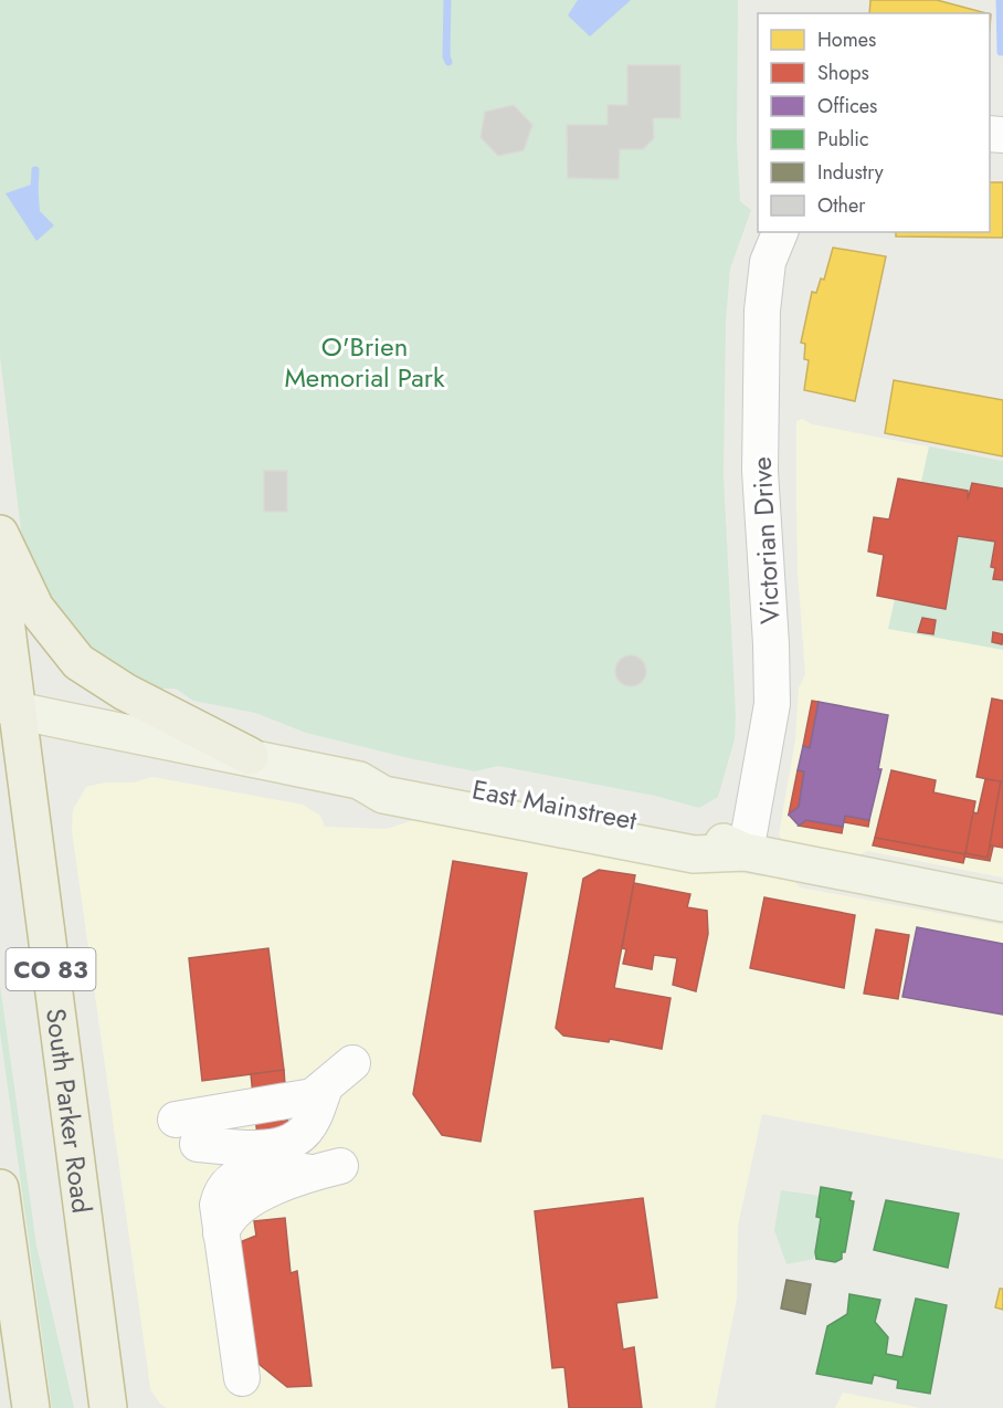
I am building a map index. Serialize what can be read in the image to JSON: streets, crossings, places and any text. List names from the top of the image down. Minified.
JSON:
{"streets":{"highway":["CO 83","South Parker Road"],"main road":["East Mainstreet"],"street":["Victorian Drive"]},"crossings":[["Victorian Drive","East Mainstreet"],["East Mainstreet","South Parker Road"]],"parks":["O'Brien Memorial Park"],"legend":["Homes","Shops","Offices","Public","Industry","Other"]}
